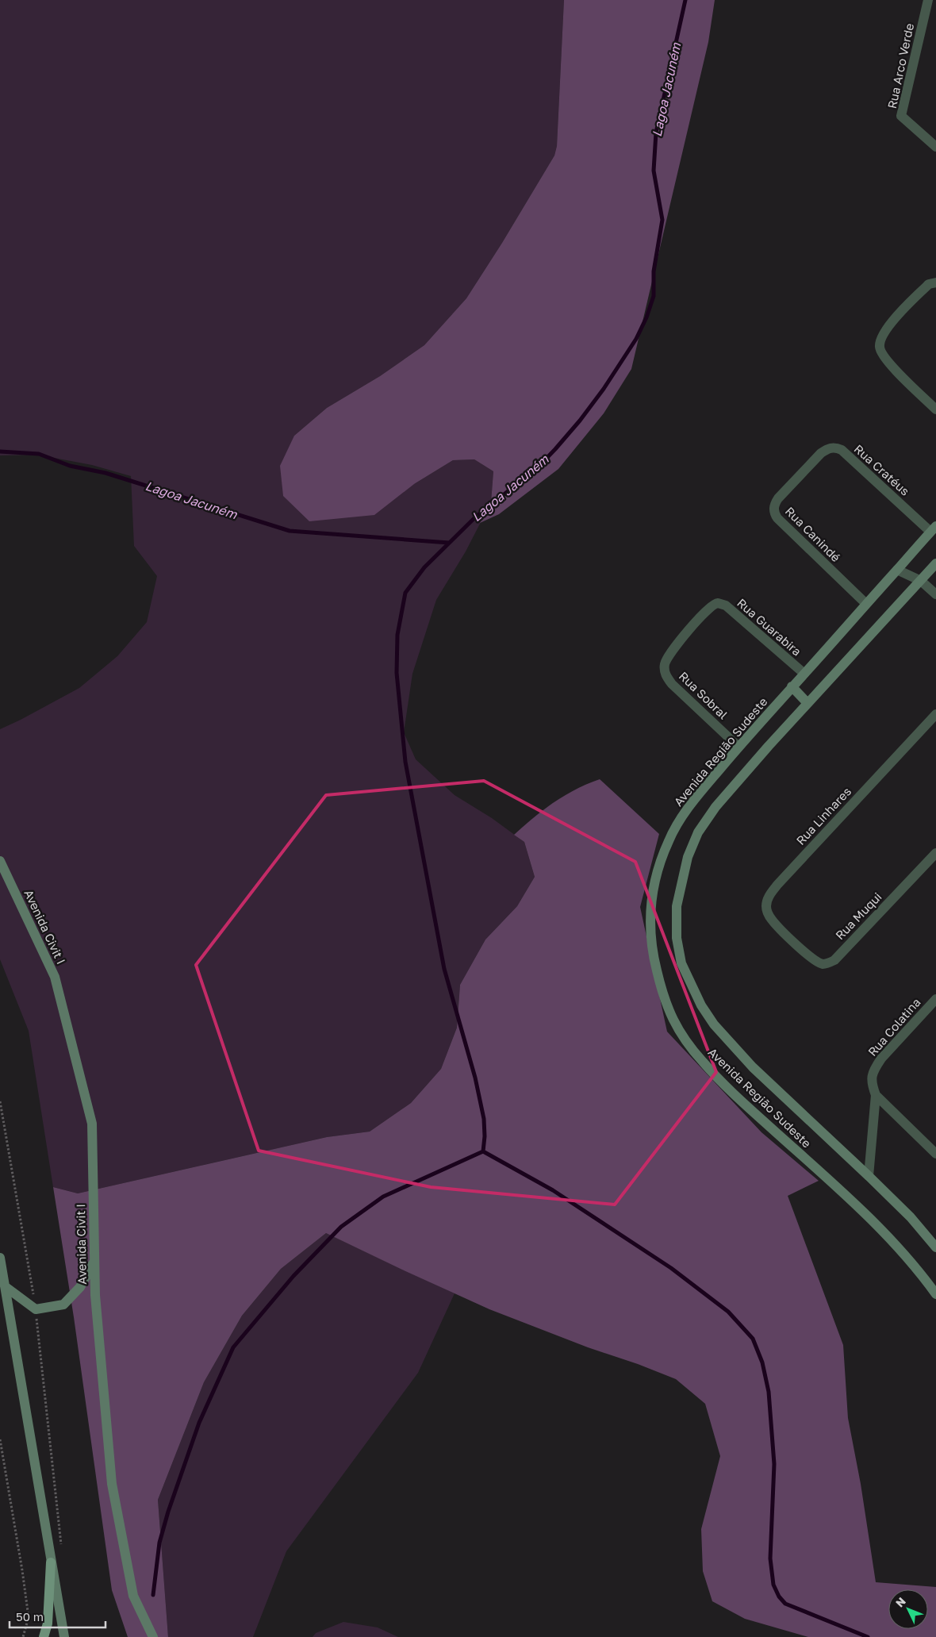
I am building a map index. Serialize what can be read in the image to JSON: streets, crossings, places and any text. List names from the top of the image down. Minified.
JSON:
{"streets":{"street":["Rua Arco Verde","Rua Cratéus","Rua Canindé","Rua Guarabira","Rua Sobral","Avenida Região Sudeste","Rua Linhares","Rua Muqui","Avenida Civit I","Rua Colatina"]},"crossings":[["Rua Cratéus","Rua Canindé"],["Rua Cratéus","Avenida Região Sudeste"],["Rua Canindé","Avenida Região Sudeste"],["Rua Guarabira","Rua Sobral"],["Rua Guarabira","Avenida Região Sudeste"],["Rua Sobral","Avenida Região Sudeste"],["Rua Linhares","Rua Muqui"]],"water":["Lagoa Jacuném"],"scale_bar":"50 m","north":"top left"}
